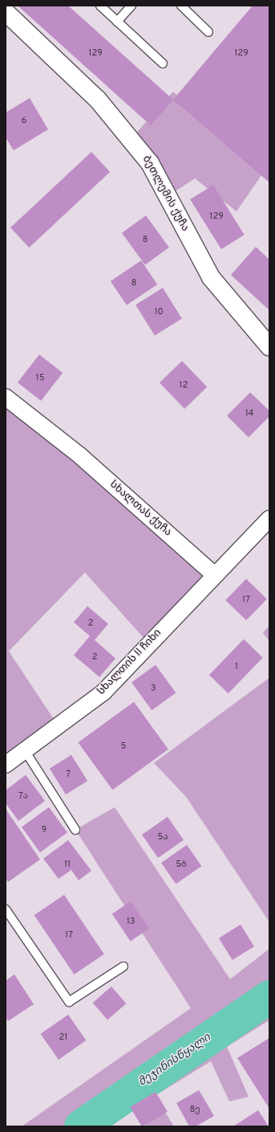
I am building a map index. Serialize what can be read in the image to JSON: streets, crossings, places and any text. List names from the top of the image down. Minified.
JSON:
{"streets":{"street":["ბეთლემის ქუჩა","სხალთას ქუჩა","სხალთის II ჩიხი"]},"crossings":[["სხალთას ქუჩა","სხალთის II ჩიხი"]],"water":["მეჯინისწყალი"],"house_numbers":["129","129","6","129","8","8","10","15","12","14","17","2","2","1","3","5","7","7ა","9","5ა","11","5ბ","13","17","21","8ე"]}
